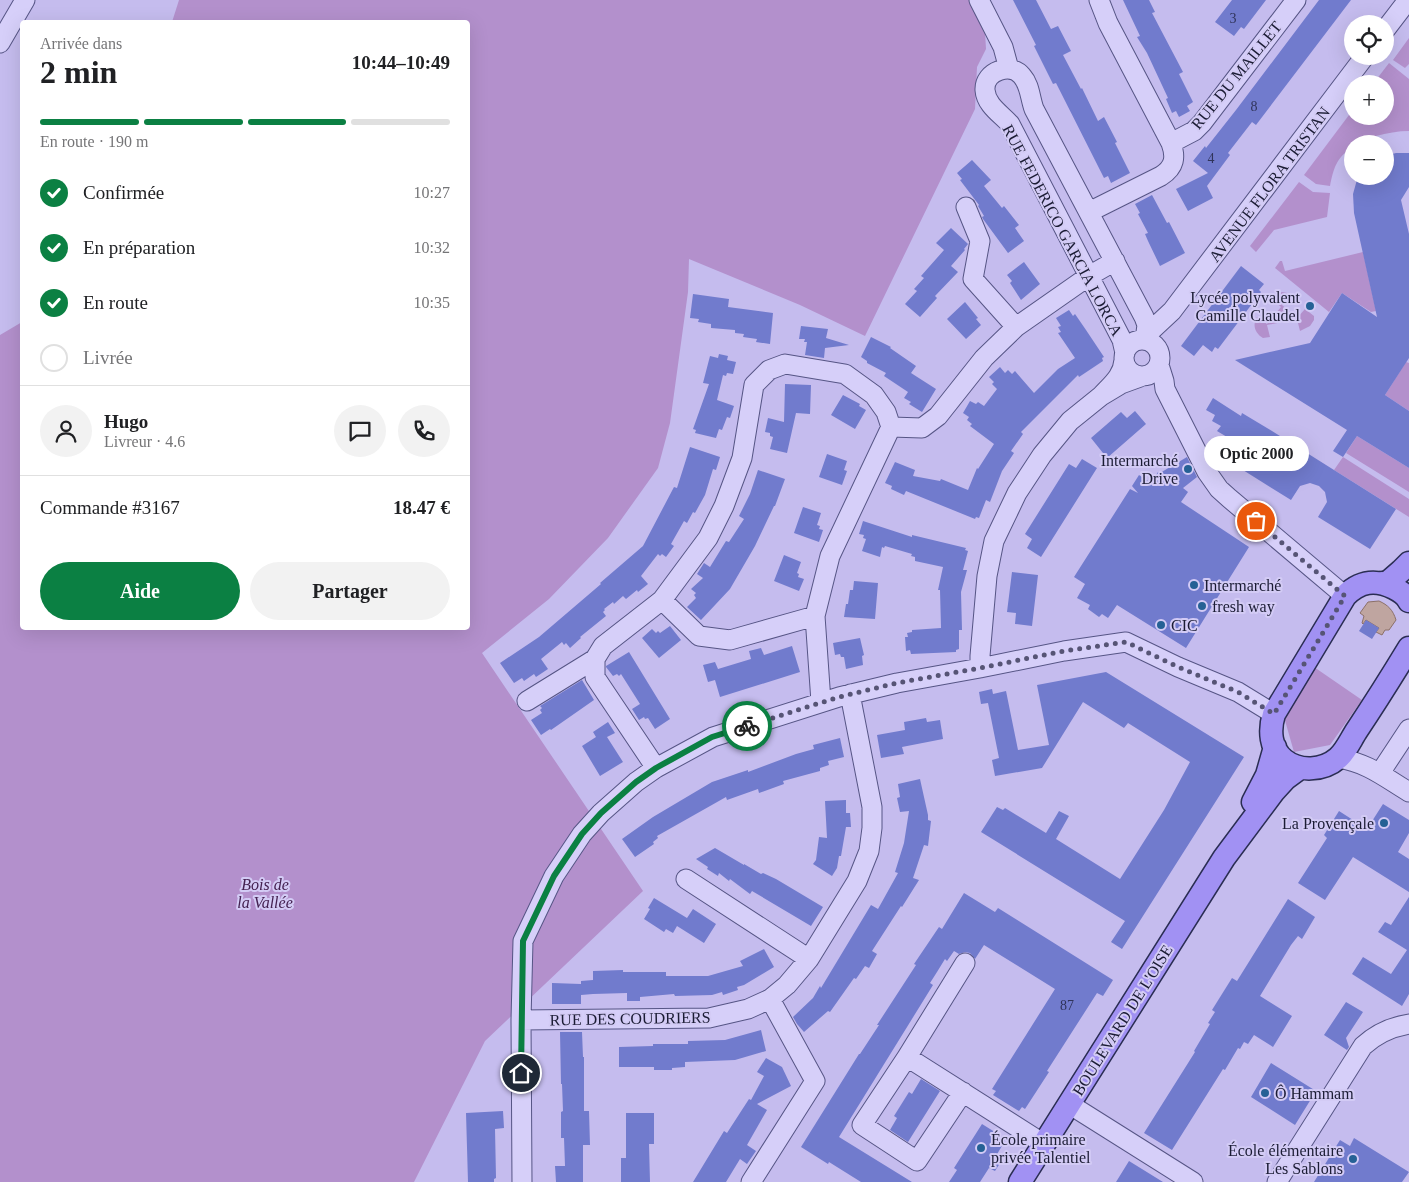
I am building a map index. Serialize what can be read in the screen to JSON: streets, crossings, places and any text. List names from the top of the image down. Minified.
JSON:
{"streets":{"main road":["BOULEVARD DE L'OISE"],"street":["RUE DU MAILLET","AVENUE FLORA TRISTAN","RUE FEDERICO GARCIA LORCA","RUE DES COUDRIERS"]},"crossings":[["AVENUE FLORA TRISTAN","RUE FEDERICO GARCIA LORCA"]],"parks":["Bois de la Vallée"],"places":["Lycée polyvalent Camille Claudel","Intermarché Drive","Optic 2000","Intermarché","fresh way","CIC","La Provençale","Ô Hammam","École primaire privée Talentiel","École élémentaire Les Sablons"],"house_numbers":["3","8","4","87"],"page":{"map_buttons":["+","−"],"heading":["2 min","Arrivée dans","10:44–10:49"],"panel":["Hugo","Livreur · 4.6","Commande #3167","18.47 €"],"bar":"En route · 190 m","list":[["Confirmée","10:27"],["En préparation","10:32"],["En route","10:35"],"Livrée"],"bubble":"Optic 2000","buttons":["Aide","Partager"]}}
